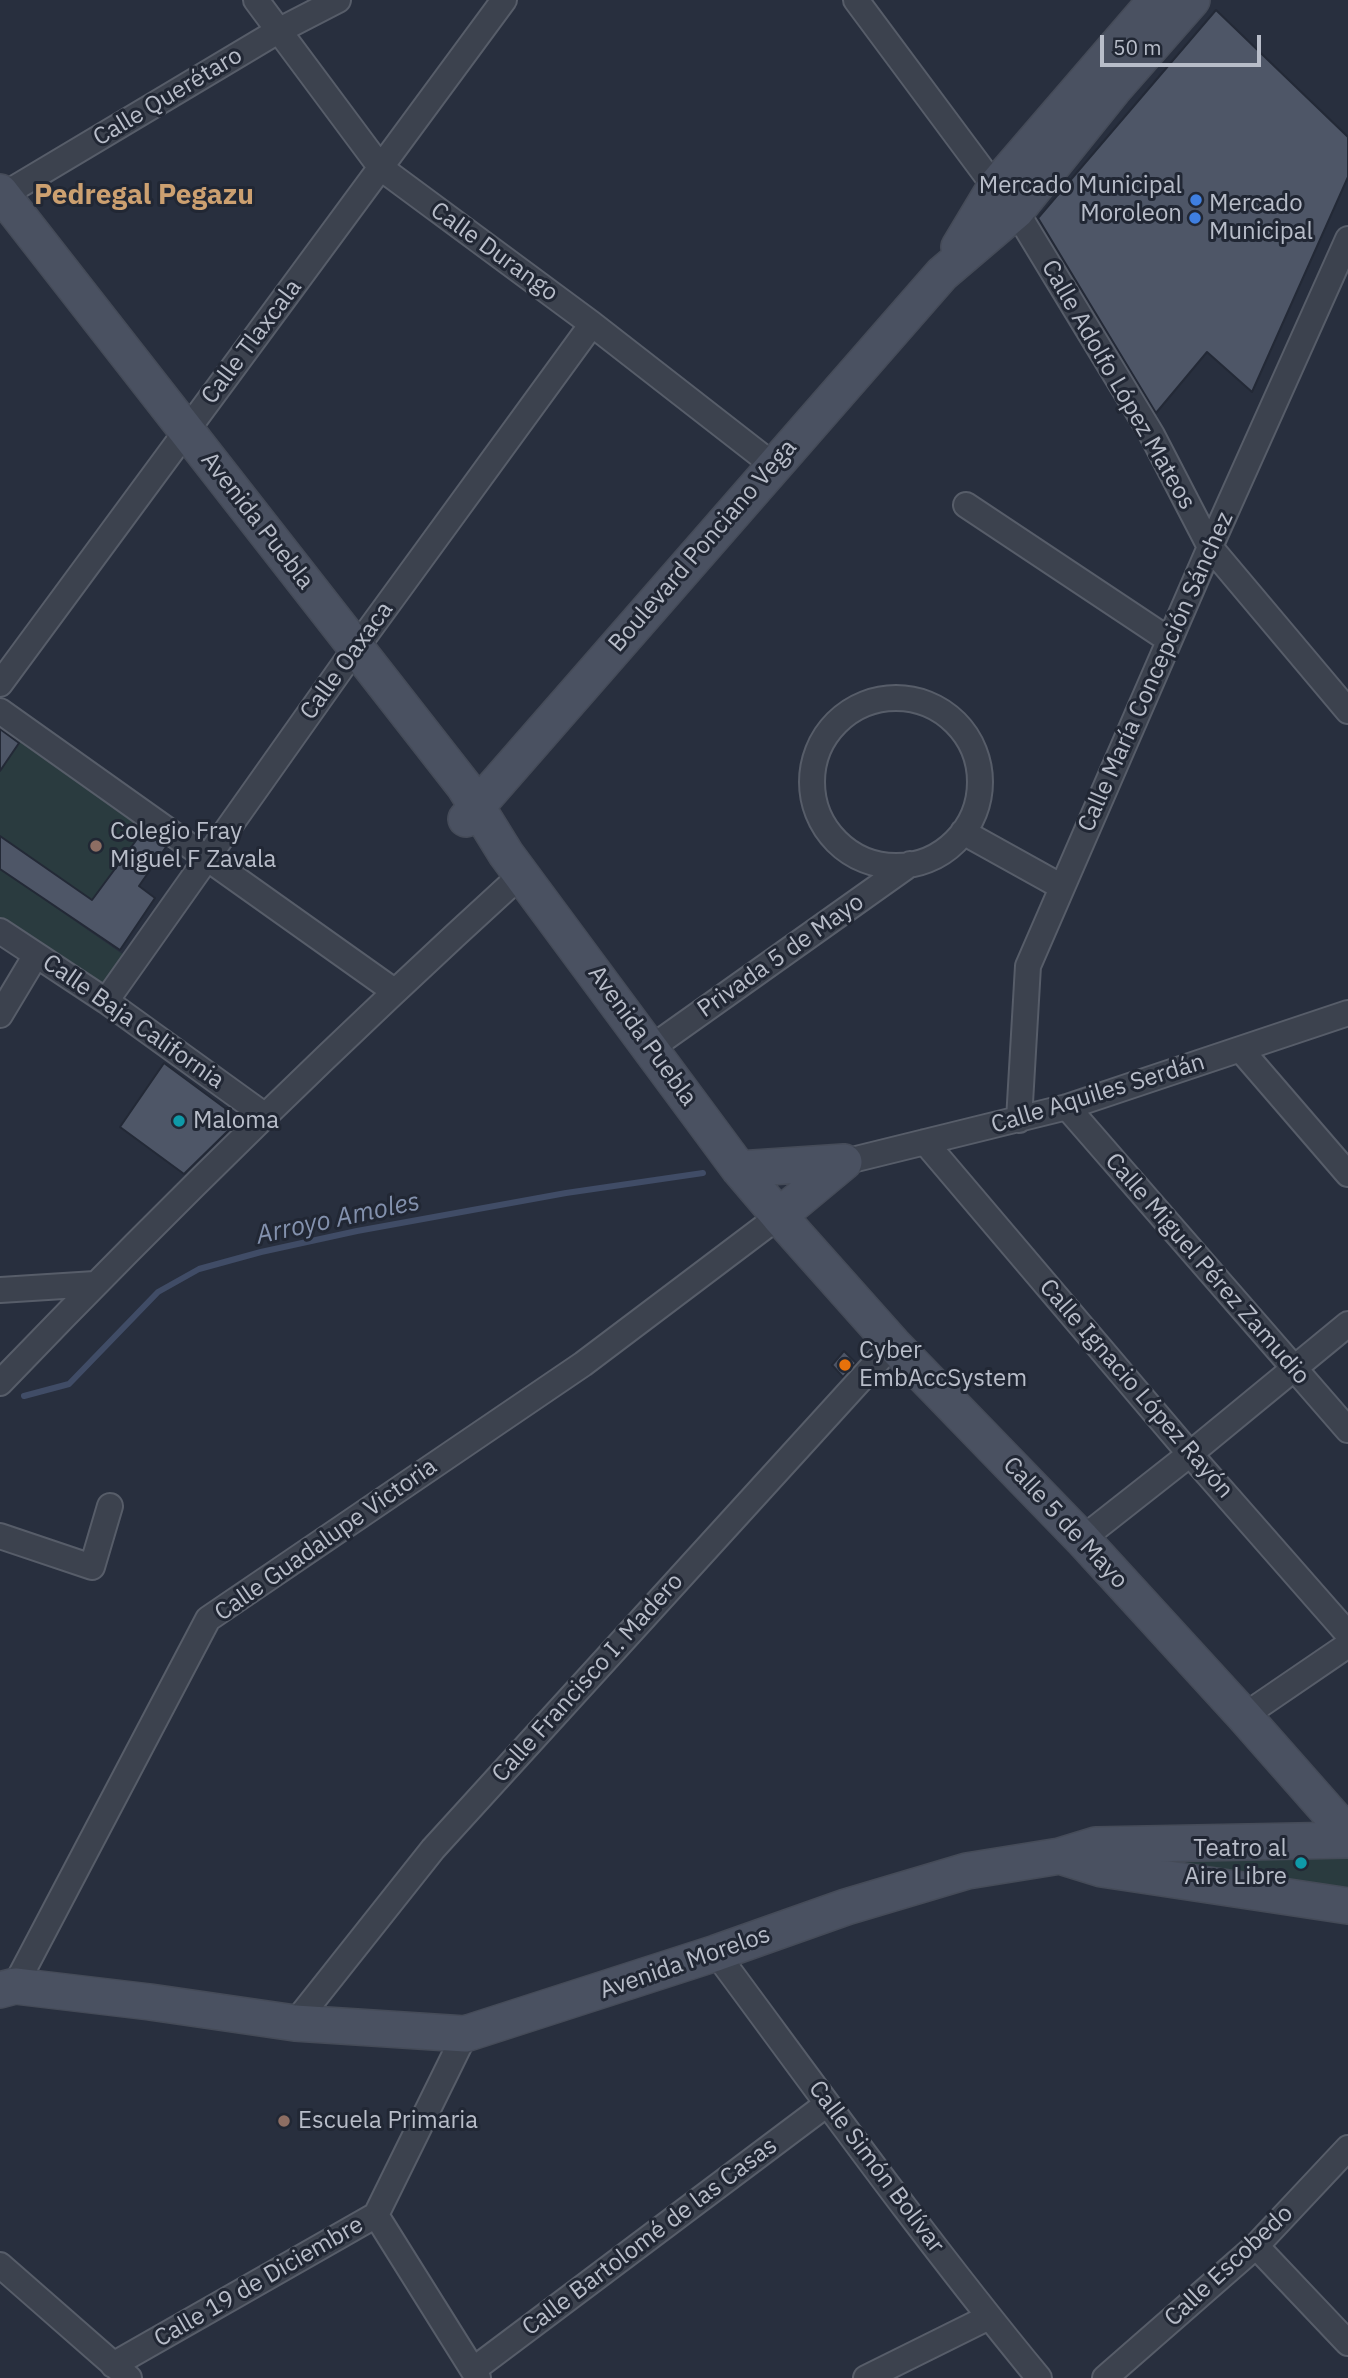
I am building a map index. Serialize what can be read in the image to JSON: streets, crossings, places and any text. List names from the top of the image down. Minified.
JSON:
{"streets":{"street":["Calle Querétaro","Calle Durango","Calle Tlaxcala","Calle Adolfo López Mateos","Avenida Puebla","Boulevard Ponciano Vega","Calle Oaxaca","Calle María Concepción Sánchez","Privada 5 de Mayo","Calle Baja California","Calle Aquiles Serdán","Calle Miguel Pérez Zamudio","Calle Ignacio López Rayón","Calle 5 de Mayo","Calle Guadalupe Victoria","Calle Francisco I. Madero","Avenida Morelos","Calle Simón Bolívar","Calle Bartolomé de las Casas","Calle Escobedo","Calle 19 de Diciembre"]},"crossings":[["Calle Querétaro","Calle Durango"],["Calle Querétaro","Avenida Puebla"],["Calle Durango","Calle Tlaxcala"],["Calle Durango","Boulevard Ponciano Vega"],["Calle Durango","Calle Oaxaca"],["Calle Tlaxcala","Avenida Puebla"],["Calle Adolfo López Mateos","Boulevard Ponciano Vega"],["Calle Adolfo López Mateos","Calle María Concepción Sánchez"],["Avenida Puebla","Boulevard Ponciano Vega"],["Avenida Puebla","Calle Oaxaca"],["Avenida Puebla","Privada 5 de Mayo"],["Avenida Puebla","Calle Aquiles Serdán"],["Avenida Puebla","Calle 5 de Mayo"],["Avenida Puebla","Calle Guadalupe Victoria"],["Calle Oaxaca","Calle Baja California"],["Calle María Concepción Sánchez","Calle Aquiles Serdán"],["Calle Aquiles Serdán","Calle Miguel Pérez Zamudio"],["Calle Aquiles Serdán","Calle Ignacio López Rayón"],["Calle Aquiles Serdán","Calle 5 de Mayo"],["Calle Aquiles Serdán","Calle Guadalupe Victoria"],["Calle 5 de Mayo","Calle Guadalupe Victoria"],["Calle 5 de Mayo","Calle Francisco I. Madero"],["Calle Guadalupe Victoria","Avenida Morelos"],["Calle Francisco I. Madero","Avenida Morelos"],["Avenida Morelos","Calle Simón Bolívar"],["Avenida Morelos","Calle 19 de Diciembre"],["Calle Simón Bolívar","Calle Bartolomé de las Casas"]],"districts":["Pedregal Pegazu"],"water":["Arroyo Amoles"],"places":["Mercado Municipal Moroleon","Mercado Municipal","Colegio Fray Miguel F Zavala","Maloma","Cyber EmbAccSystem","Teatro al Aire Libre","Escuela Primaria"],"scale_bar":"50 m"}
